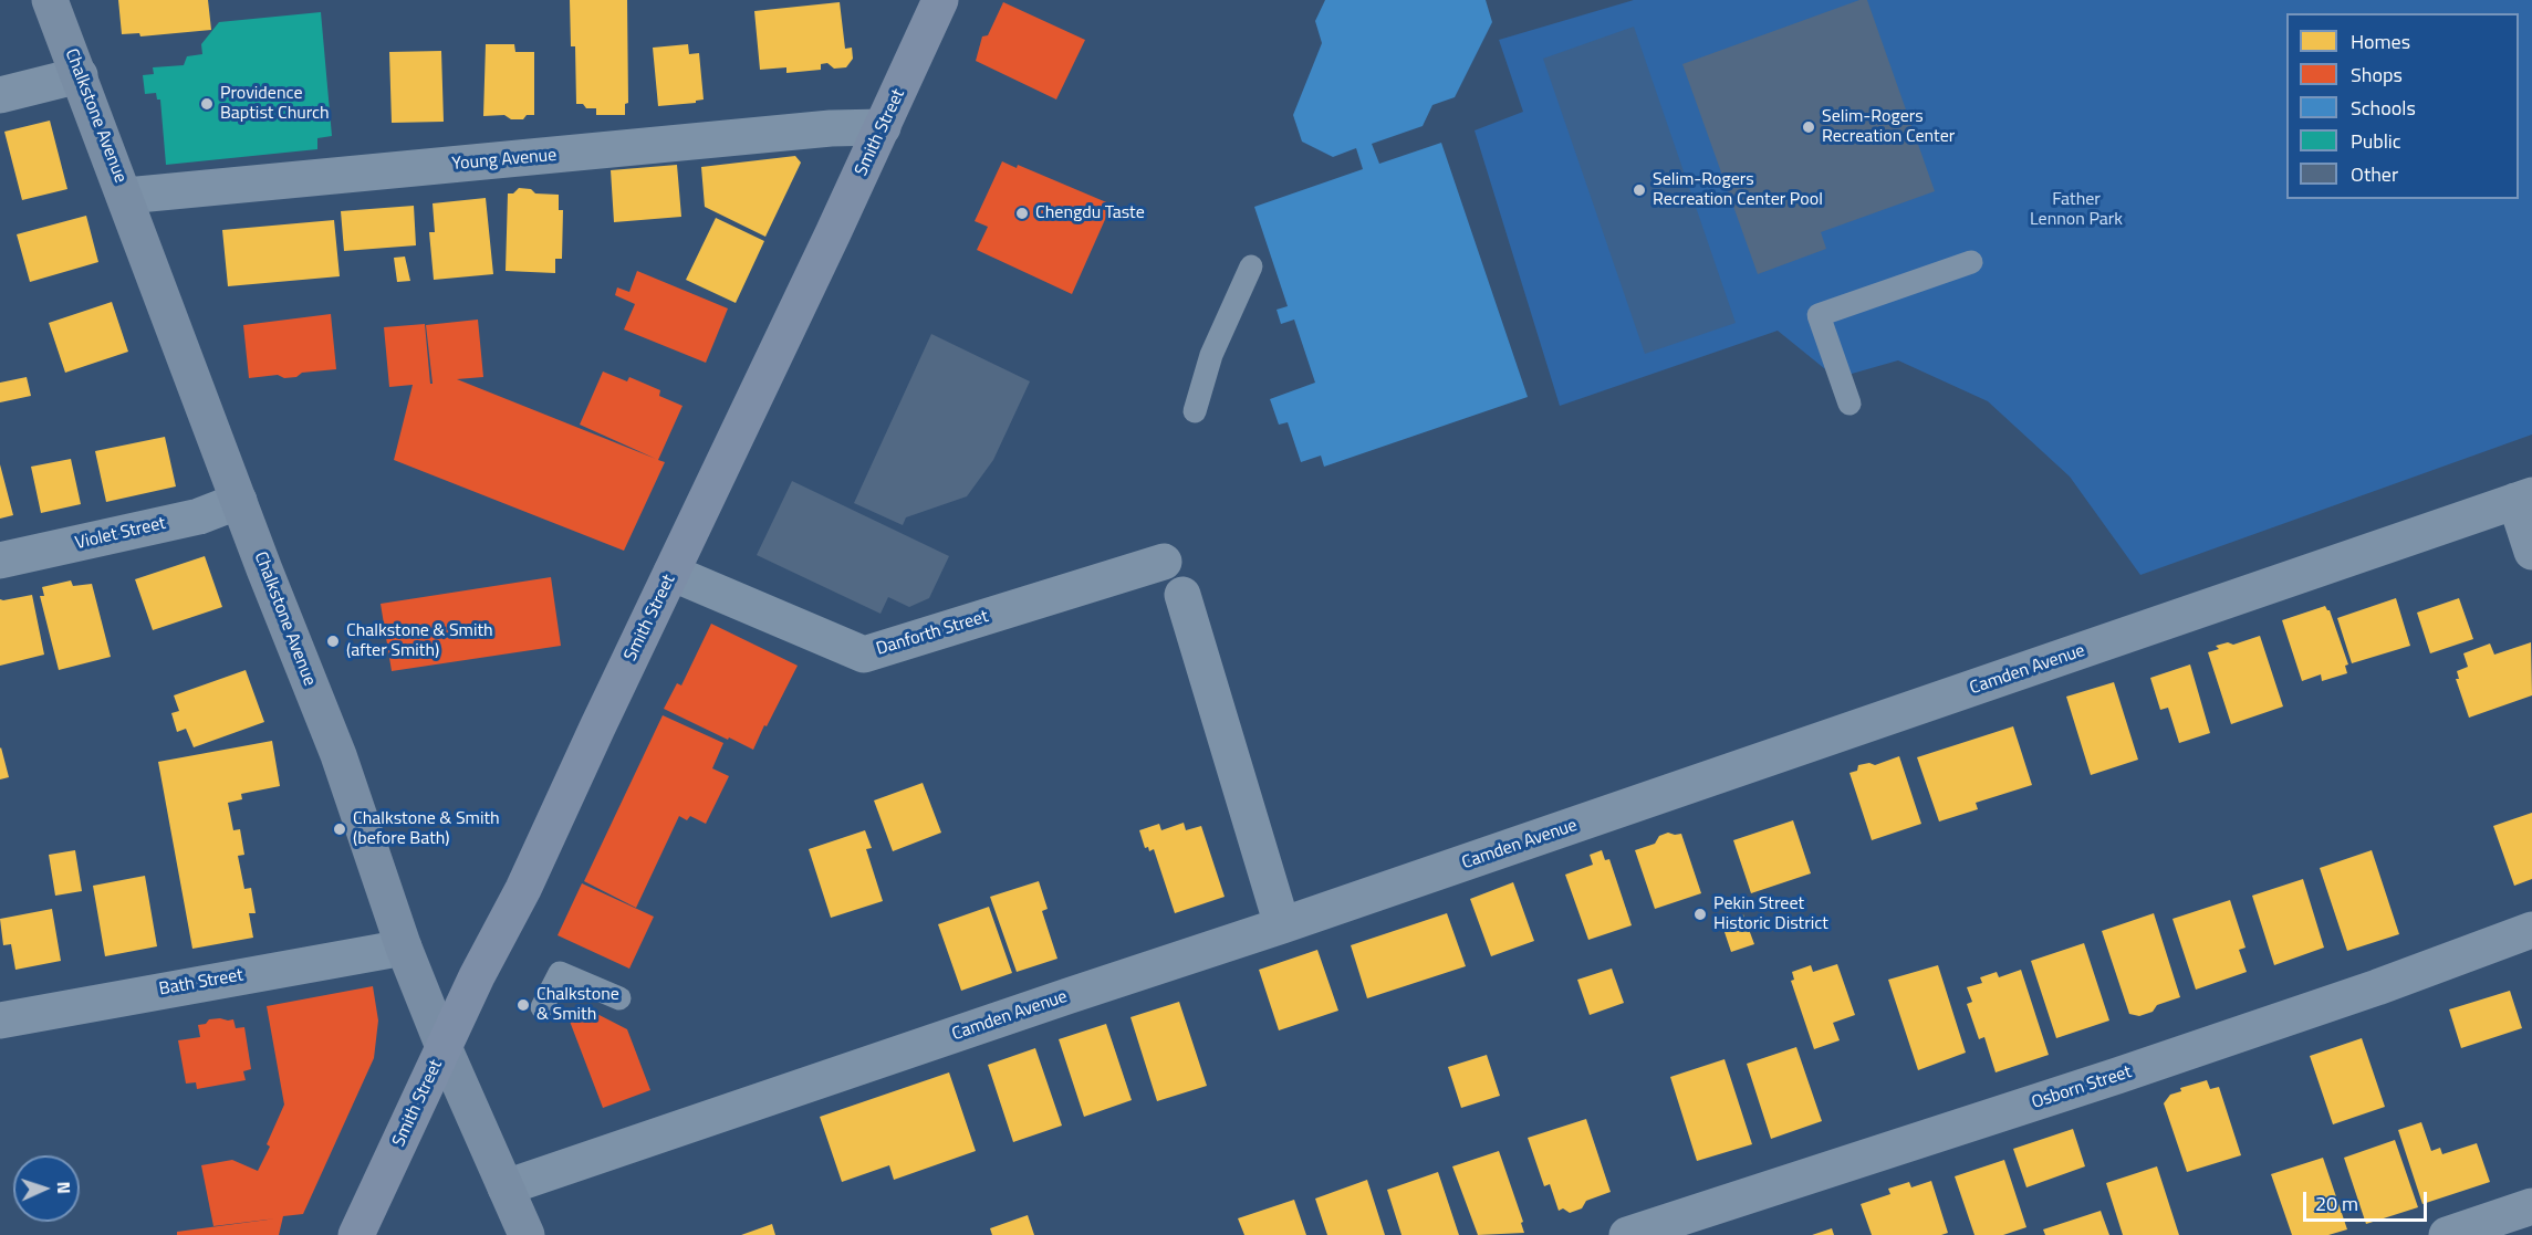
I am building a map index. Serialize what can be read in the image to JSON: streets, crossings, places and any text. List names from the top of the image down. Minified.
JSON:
{"streets":{"main road":["Chalkstone Avenue","Smith Street"],"street":["Young Avenue","Violet Street","Danforth Street","Camden Avenue","Bath Street","Osborn Street"]},"crossings":[["Chalkstone Avenue","Smith Street"],["Chalkstone Avenue","Young Avenue"],["Chalkstone Avenue","Violet Street"],["Chalkstone Avenue","Camden Avenue"],["Chalkstone Avenue","Bath Street"],["Smith Street","Young Avenue"],["Smith Street","Danforth Street"]],"parks":["Father Lennon Park"],"places":["Providence Baptist Church","Selim-Rogers Recreation Center","Selim-Rogers Recreation Center Pool","Chengdu Taste","Chalkstone & Smith (after Smith)","Chalkstone & Smith (before Bath)","Pekin Street Historic District","Chalkstone & Smith"],"legend":["Homes","Shops","Schools","Public","Other"],"scale_bar":"20 m","north":"right"}
